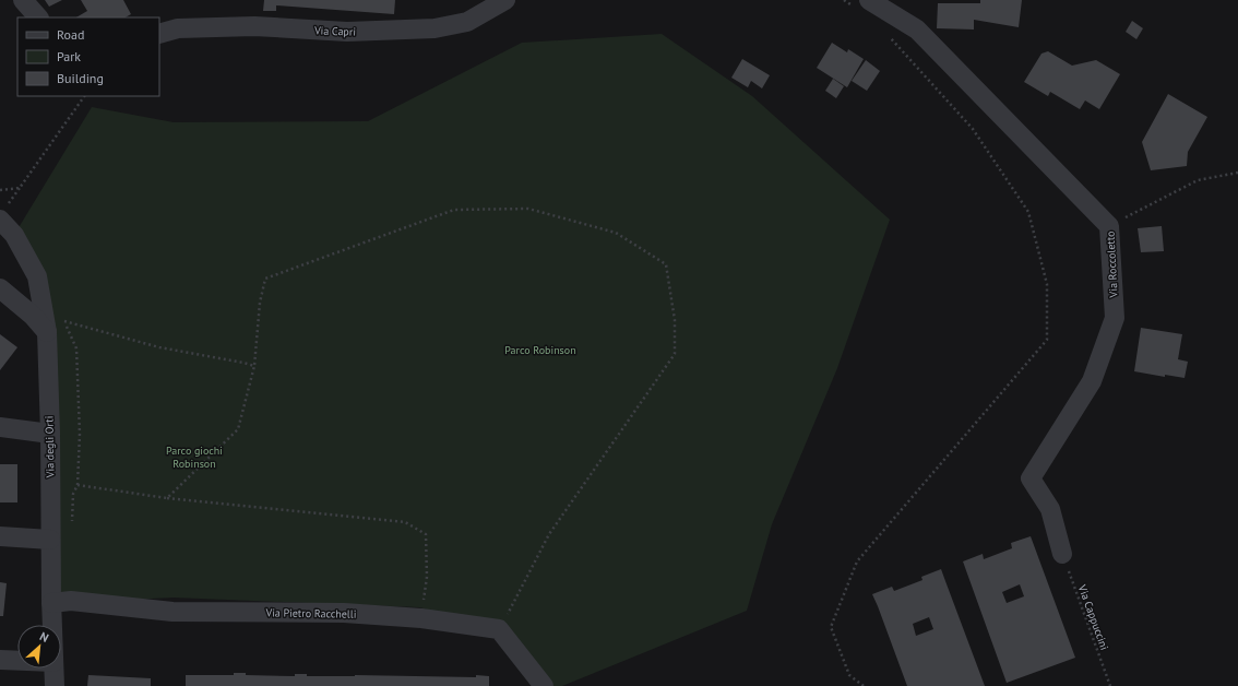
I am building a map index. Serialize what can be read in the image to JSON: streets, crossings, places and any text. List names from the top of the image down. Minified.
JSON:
{"streets":{"street":["Via Capri","Via Roccoletto","Via degli Orti","Via Pietro Racchelli"],"path":["Via Cappuccini"]},"crossings":[["Via Roccoletto","Via Cappuccini"],["Via degli Orti","Via Pietro Racchelli"]],"parks":["Parco Robinson","Parco giochi Robinson"],"legend":["Road","Park","Building"],"north":"top right"}
